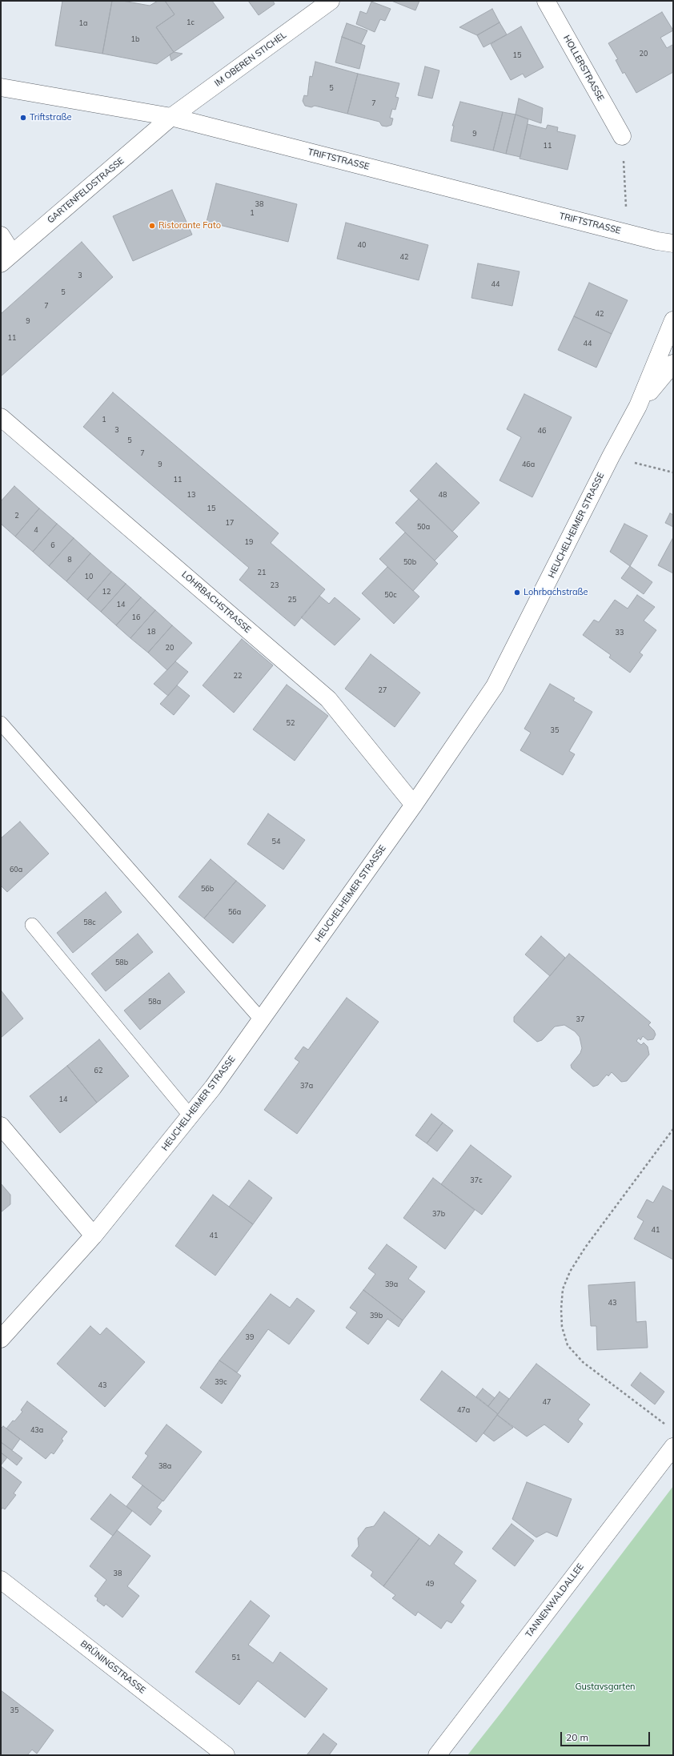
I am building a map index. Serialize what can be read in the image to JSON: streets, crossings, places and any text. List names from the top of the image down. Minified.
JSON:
{"streets":{"street":["IM OBEREN STICHEL","HOLLERSTRASSE","TRIFTSTRASSE","GARTENFELDSTRASSE","HEUCHELHEIMER STRASSE","LOHRBACHSTRASSE","TANNENWALDALLEE","BRÜNINGSTRASSE"]},"crossings":[["IM OBEREN STICHEL","TRIFTSTRASSE"],["IM OBEREN STICHEL","GARTENFELDSTRASSE"],["TRIFTSTRASSE","GARTENFELDSTRASSE"],["HEUCHELHEIMER STRASSE","LOHRBACHSTRASSE"]],"parks":["Gustavsgarten"],"places":["Triftstraße","Ristorante Fato","Lohrbachstraße"],"house_numbers":["1c","1a","1b","20","15","5","7","9","11","38","1","40","42","3","44","5","7","42","9","11","44","1","3","46","5","7","9","46a","11","13","48","15","2","17","50a","4","19","6","8","50b","21","10","23","12","50c","25","14","16","18","33","20","22","27","52","35","54","60a","56b","56a","58c","58b","58a","37","62","37a","14","37c","37b","41","41","39a","43","39b","39","39c","43","47","47a","43a","38a","38","49","51","35"],"scale_bar":"20 m"}
